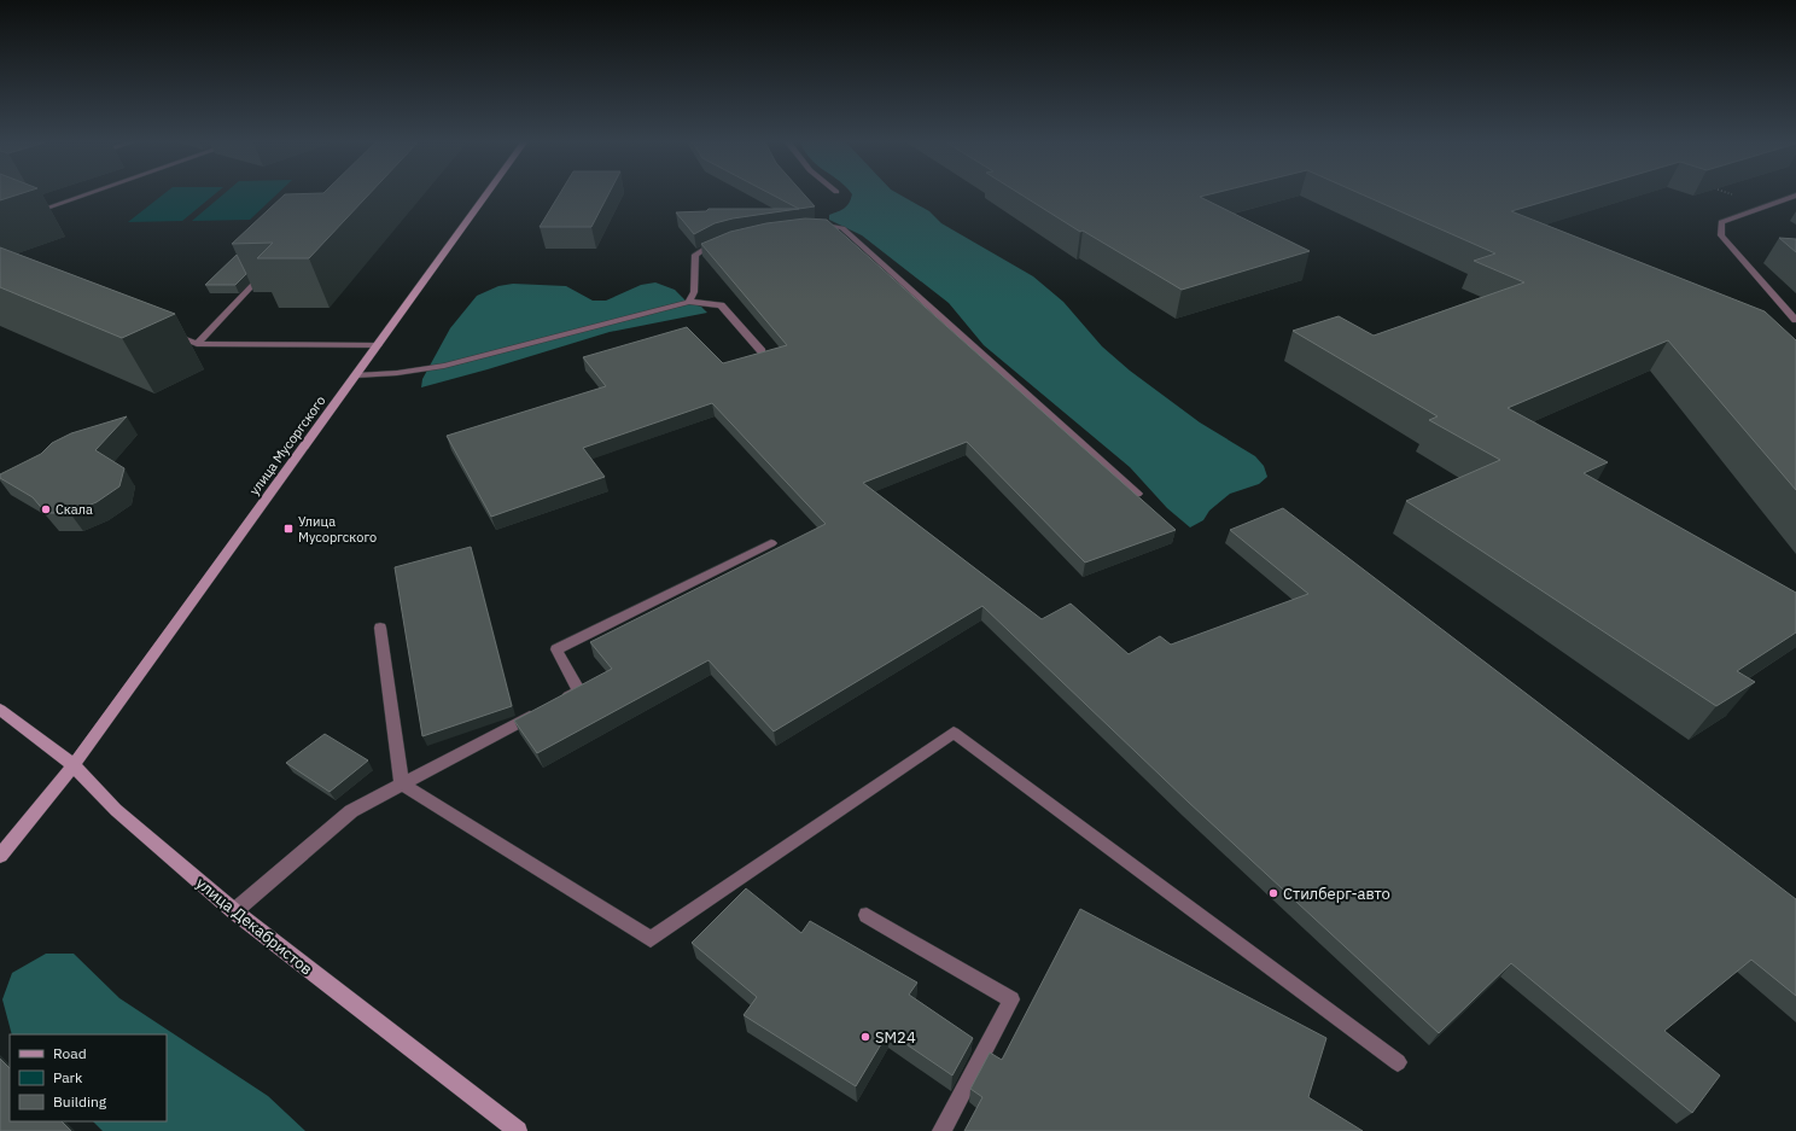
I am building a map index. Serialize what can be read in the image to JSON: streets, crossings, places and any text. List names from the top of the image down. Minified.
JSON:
{"streets":{"street":["улица Мусоргского","улица Декабристов"]},"crossings":[["улица Мусоргского","улица Декабристов"]],"places":{"other":["Скала","Стилберг-авто","SM24"],"transit":["Улица Мусоргского"]},"legend":["Road","Park","Building"]}
